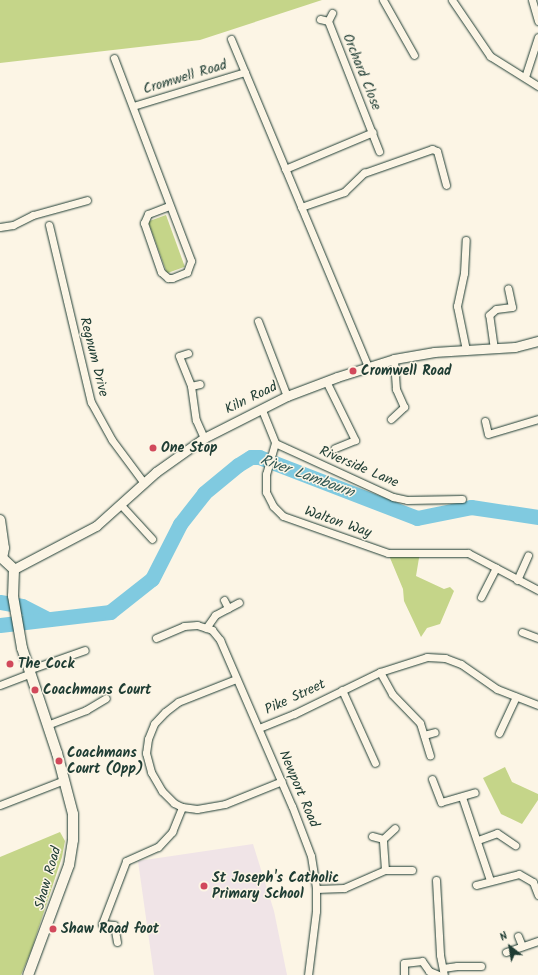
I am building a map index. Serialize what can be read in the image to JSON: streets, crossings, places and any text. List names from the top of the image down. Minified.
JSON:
{"streets":{"main road":["Shaw Road"],"street":["Orchard Close","Cromwell Road","Regnum Drive","Kiln Road","Riverside Lane","Walton Way","Pike Street","Newport Road"]},"crossings":[["Orchard Close","Cromwell Road"],["Cromwell Road","Kiln Road"],["Regnum Drive","Kiln Road"],["Kiln Road","Shaw Road"],["Riverside Lane","Walton Way"],["Pike Street","Newport Road"]],"water":["River Lambourn"],"places":["Cromwell Road","One Stop","The Cock","Coachmans Court","Coachmans Court (Opp)","St Joseph's Catholic Primary School","Shaw Road foot"],"north":"top left"}
